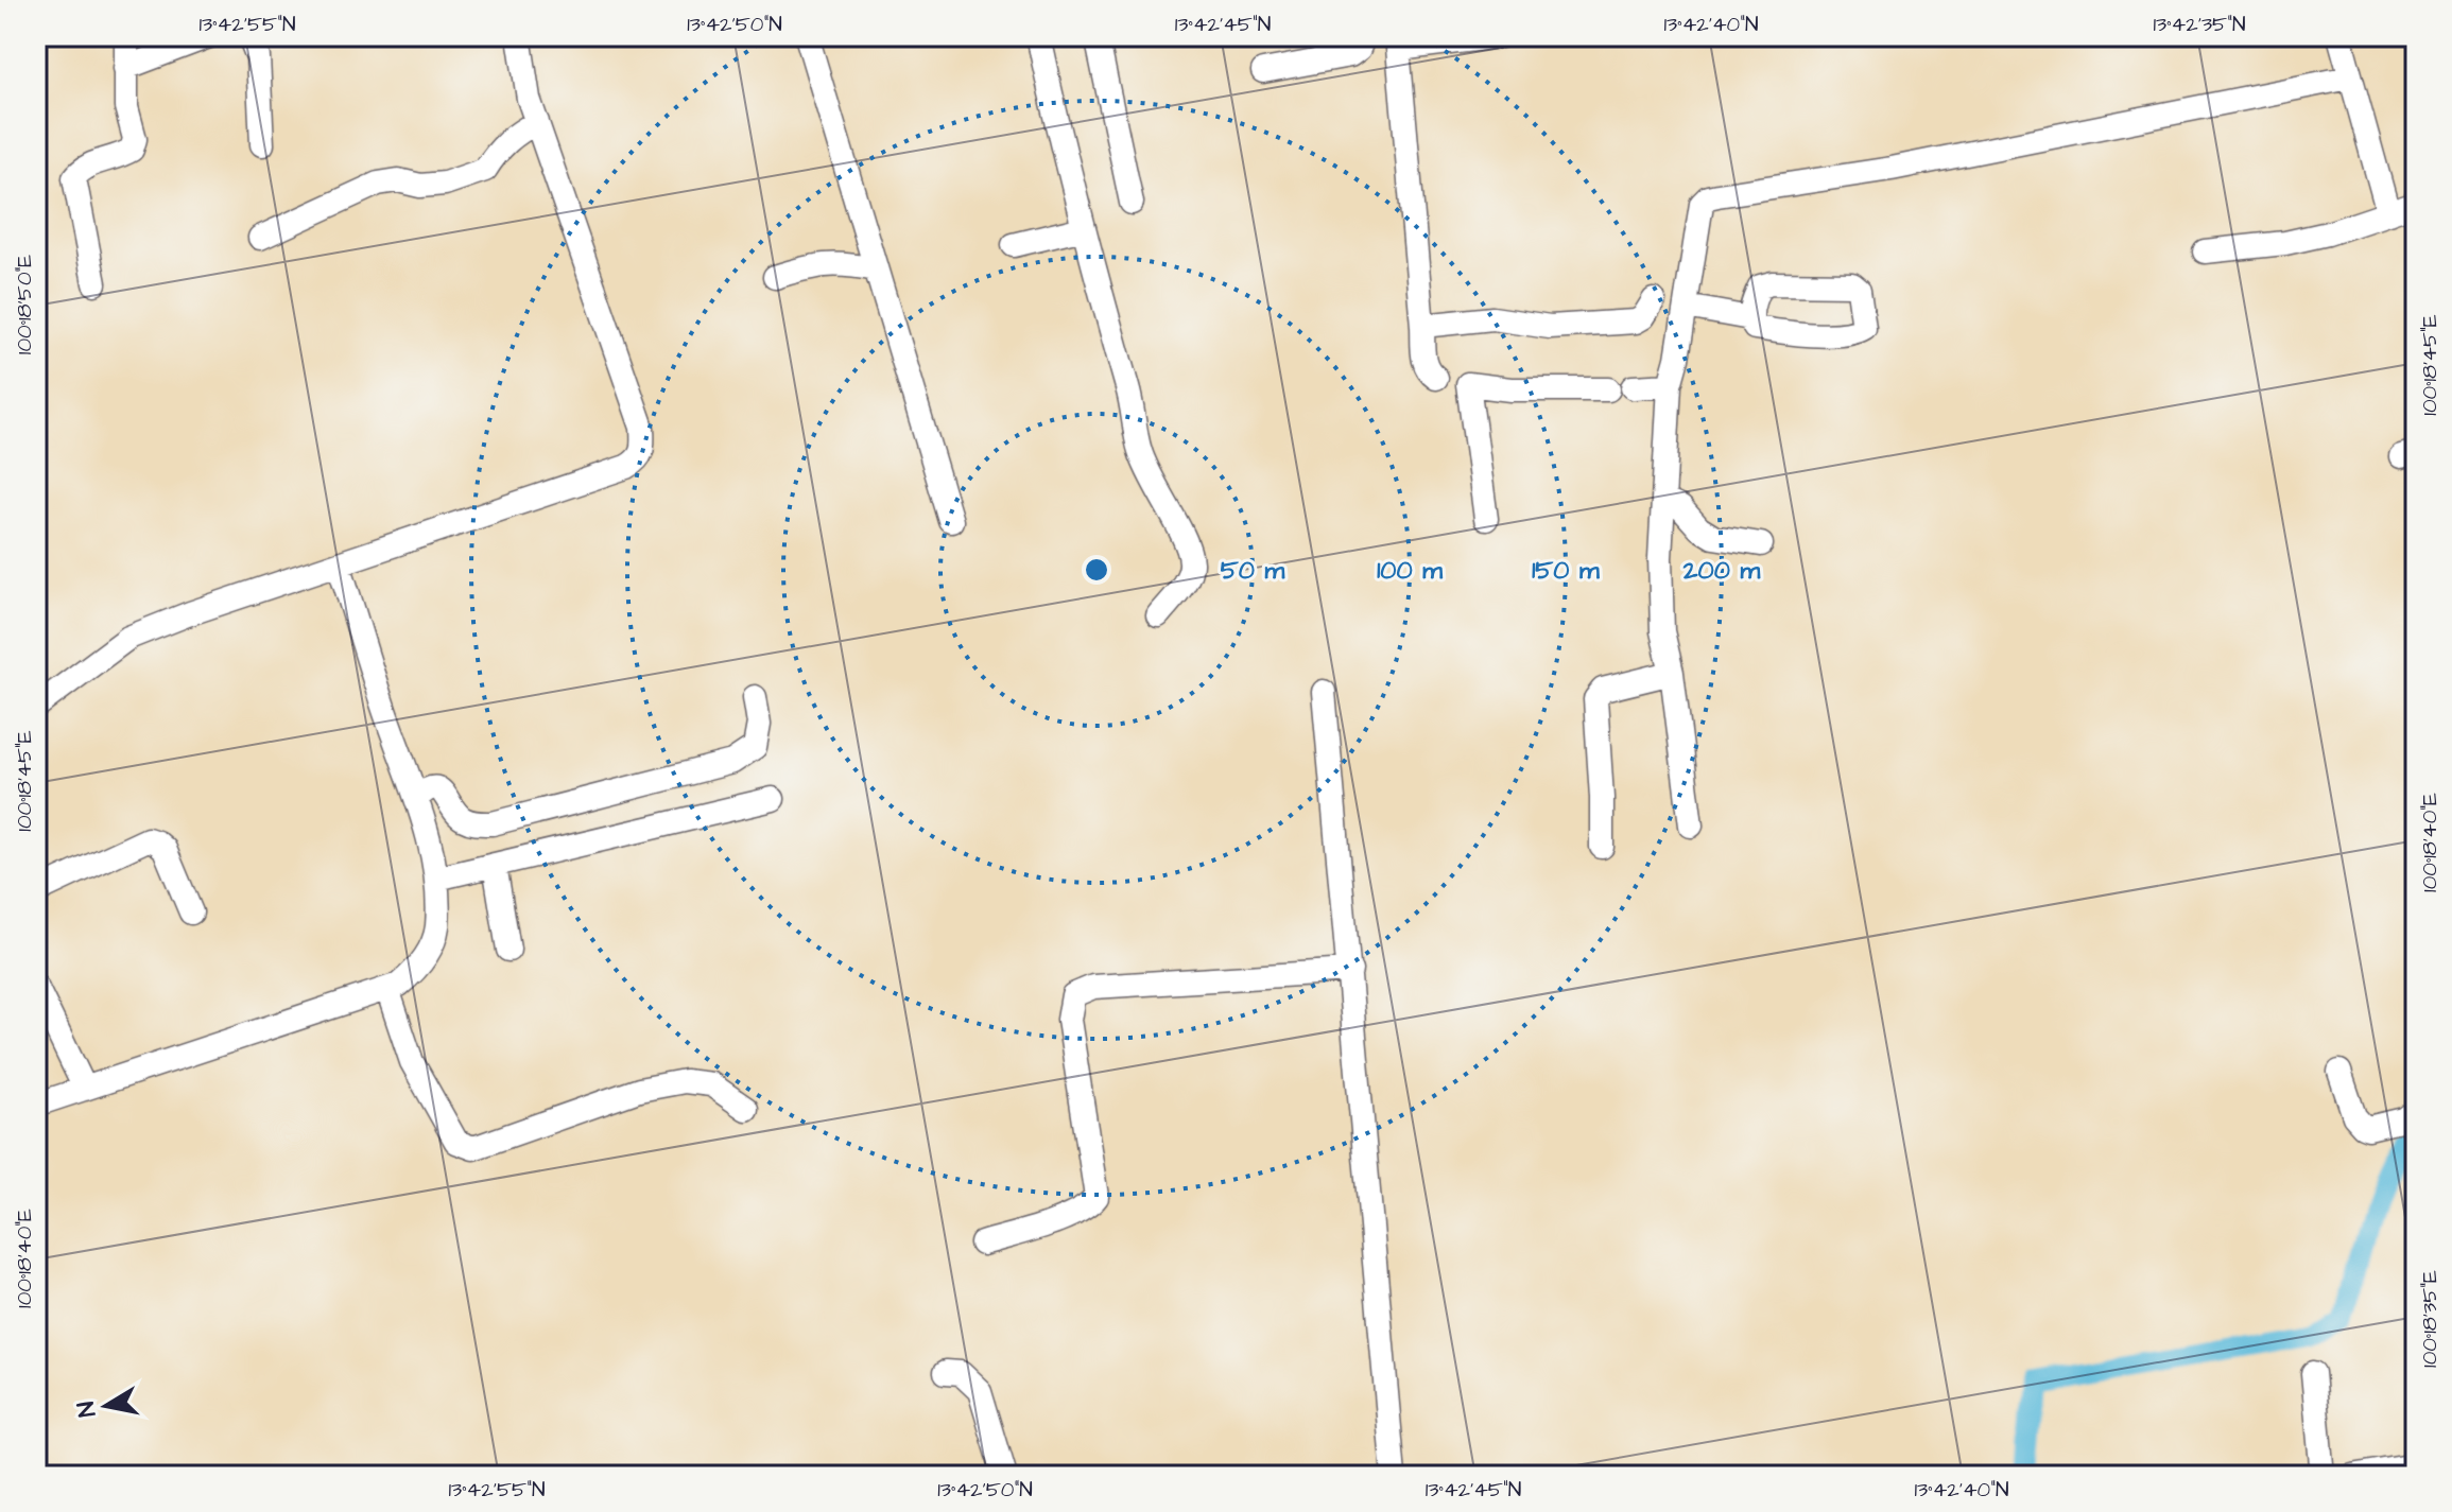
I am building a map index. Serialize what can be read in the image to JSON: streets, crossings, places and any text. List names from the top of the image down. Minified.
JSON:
{"north":"left","coordinates":["13°42'55\"N","13°42'50\"N","13°42'45\"N","13°42'40\"N","13°42'35\"N","100°18'50\"E","100°18'45\"E","100°18'40\"E","100°18'35\"E"],"rings":["50 m","100 m","150 m","200 m"]}
